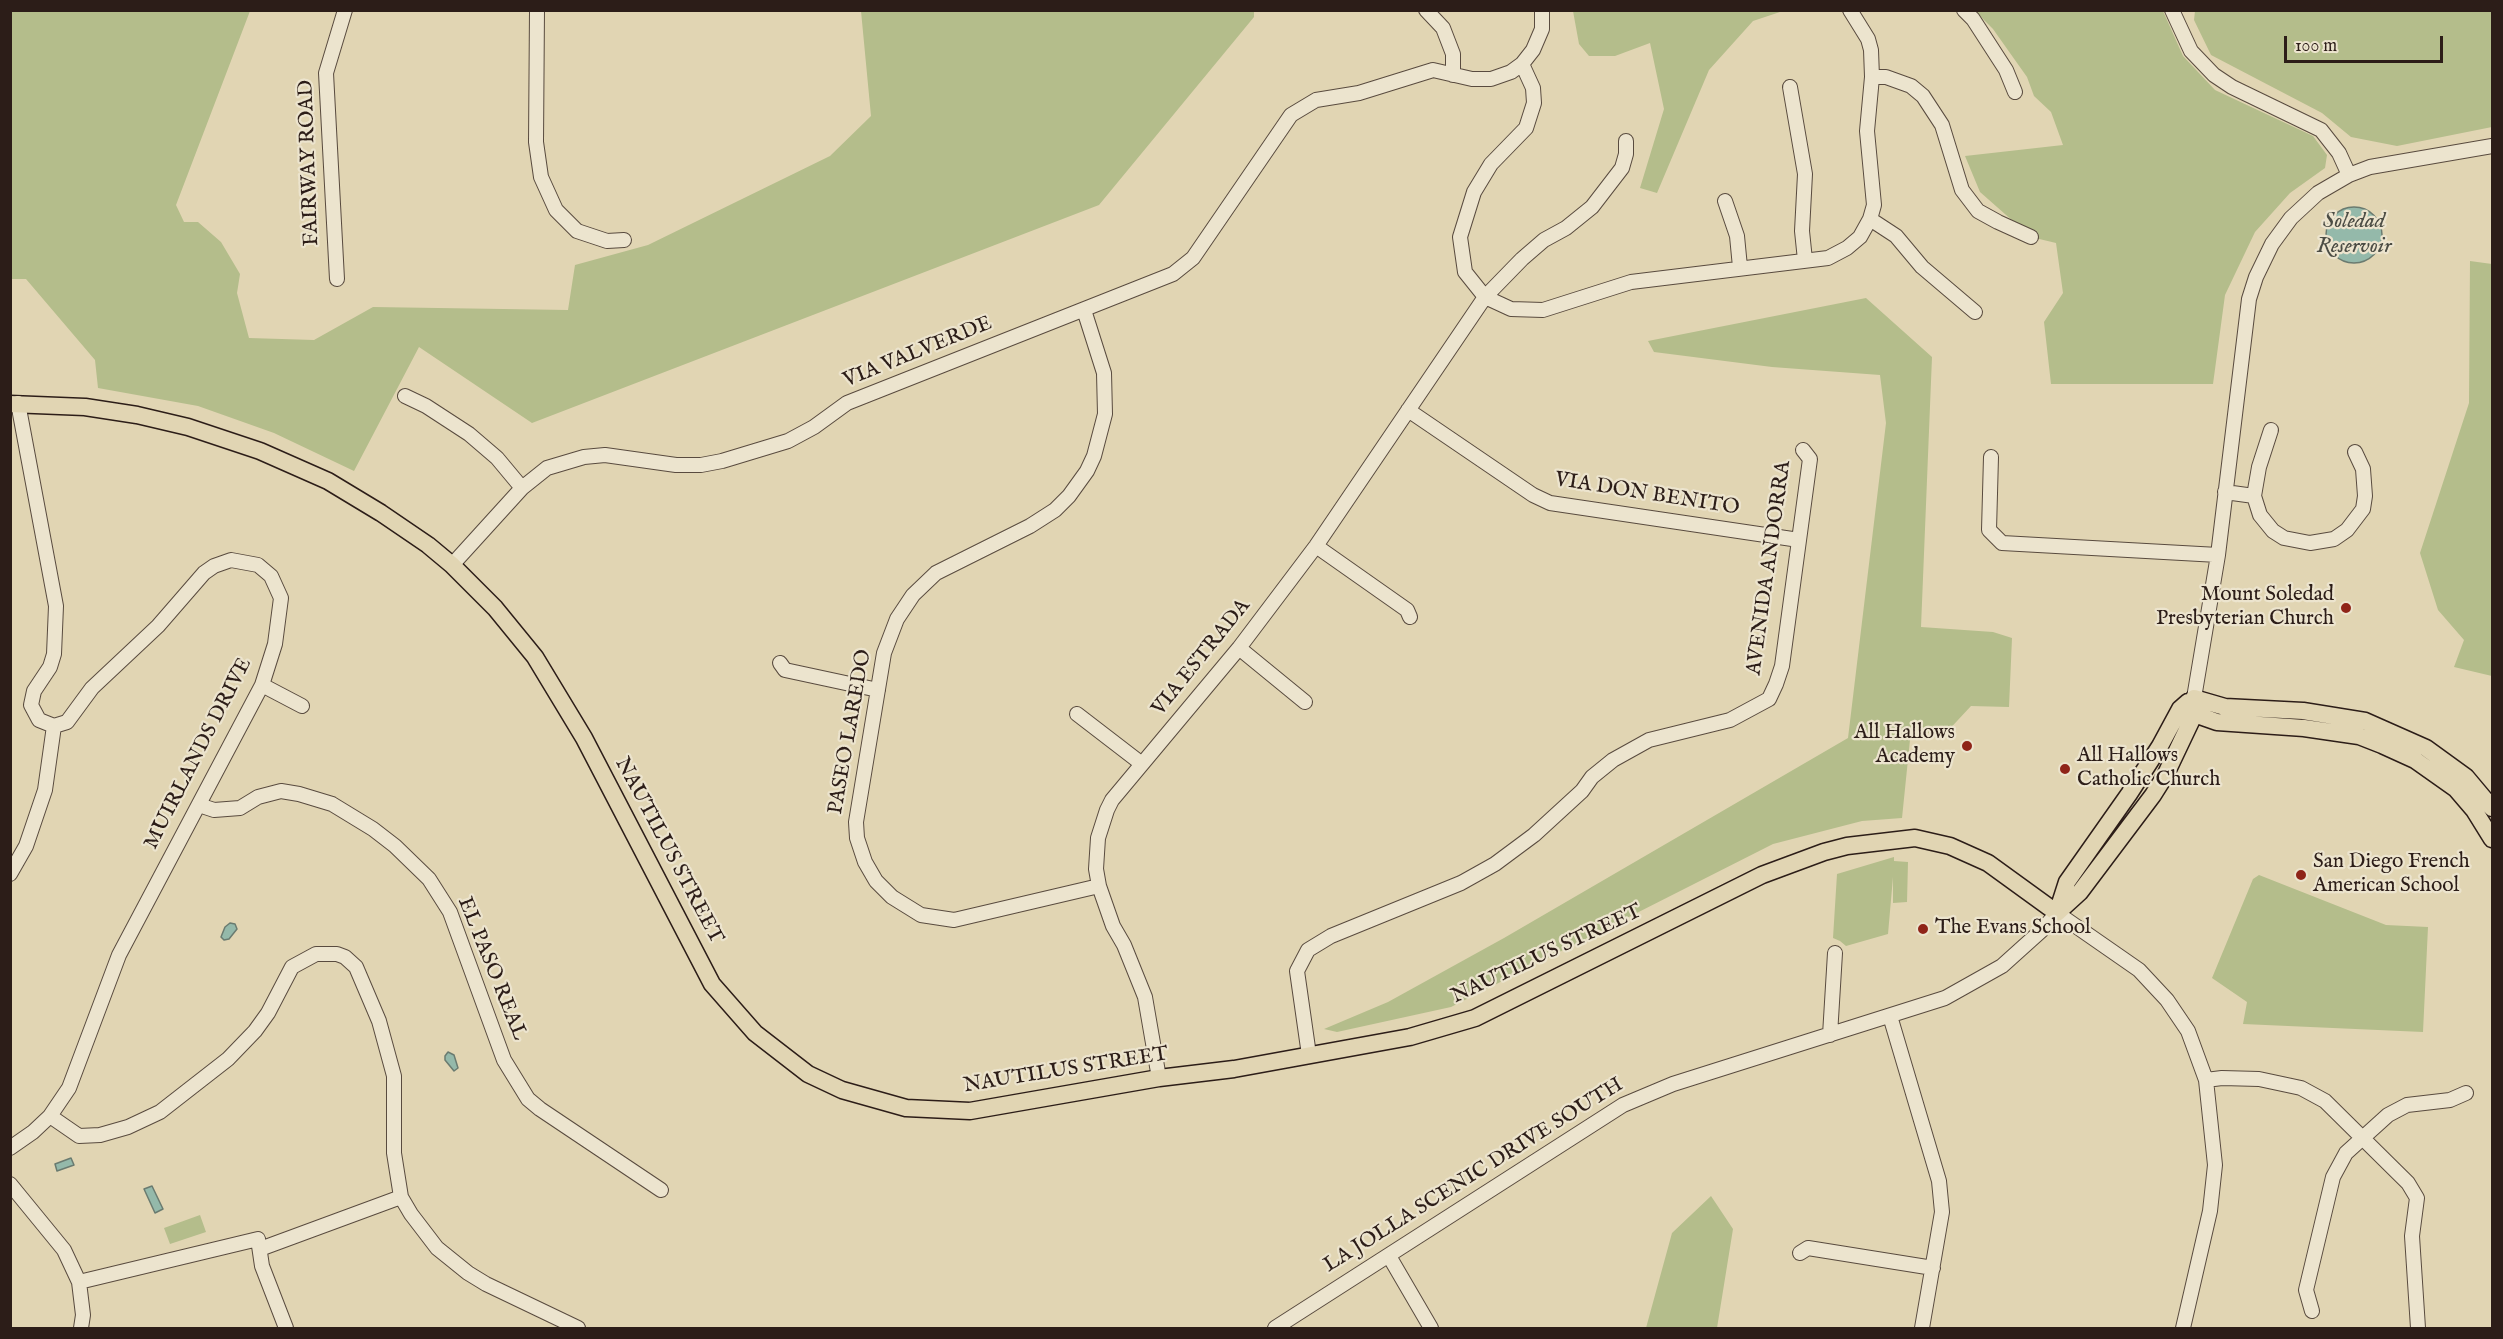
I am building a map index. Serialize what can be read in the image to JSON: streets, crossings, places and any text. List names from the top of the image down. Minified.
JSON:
{"streets":{"main road":["NAUTILUS STREET","LA JOLLA SCENIC DRIVE SOUTH"],"street":["FAIRWAY ROAD","VIA VALVERDE","VIA DON BENITO","AVENIDA ANDORRA","VIA ESTRADA","PASEO LAREDO","MUIRLANDS DRIVE","EL PASO REAL"]},"crossings":[["VIA VALVERDE","PASEO LAREDO"],["VIA VALVERDE","NAUTILUS STREET"],["VIA DON BENITO","AVENIDA ANDORRA"],["VIA DON BENITO","VIA ESTRADA"],["AVENIDA ANDORRA","NAUTILUS STREET"],["VIA ESTRADA","PASEO LAREDO"],["VIA ESTRADA","NAUTILUS STREET"],["MUIRLANDS DRIVE","EL PASO REAL"],["NAUTILUS STREET","LA JOLLA SCENIC DRIVE SOUTH"]],"water":["Soledad Reservoir"],"places":["Mount Soledad Presbyterian Church","All Hallows Academy","All Hallows Catholic Church","San Diego French American School","The Evans School"],"scale_bar":"100 m"}
